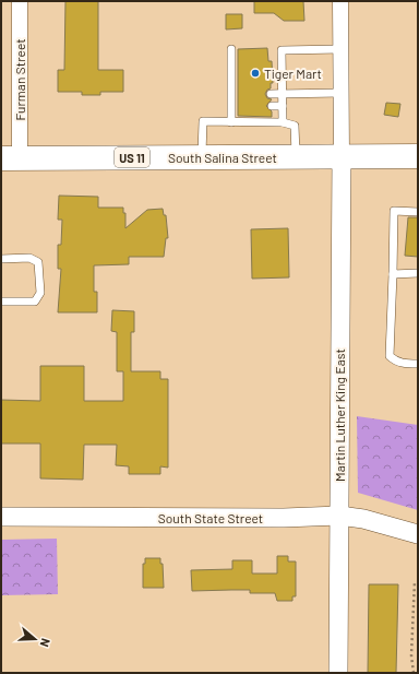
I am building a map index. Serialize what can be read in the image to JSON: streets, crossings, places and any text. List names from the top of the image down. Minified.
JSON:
{"streets":{"main road":["US 11","South Salina Street"],"street":["Furman Street","Martin Luther King East","South State Street"]},"crossings":[["Furman Street","South Salina Street"],["South Salina Street","Martin Luther King East"],["Martin Luther King East","South State Street"]],"places":["Tiger Mart"],"north":"right"}
